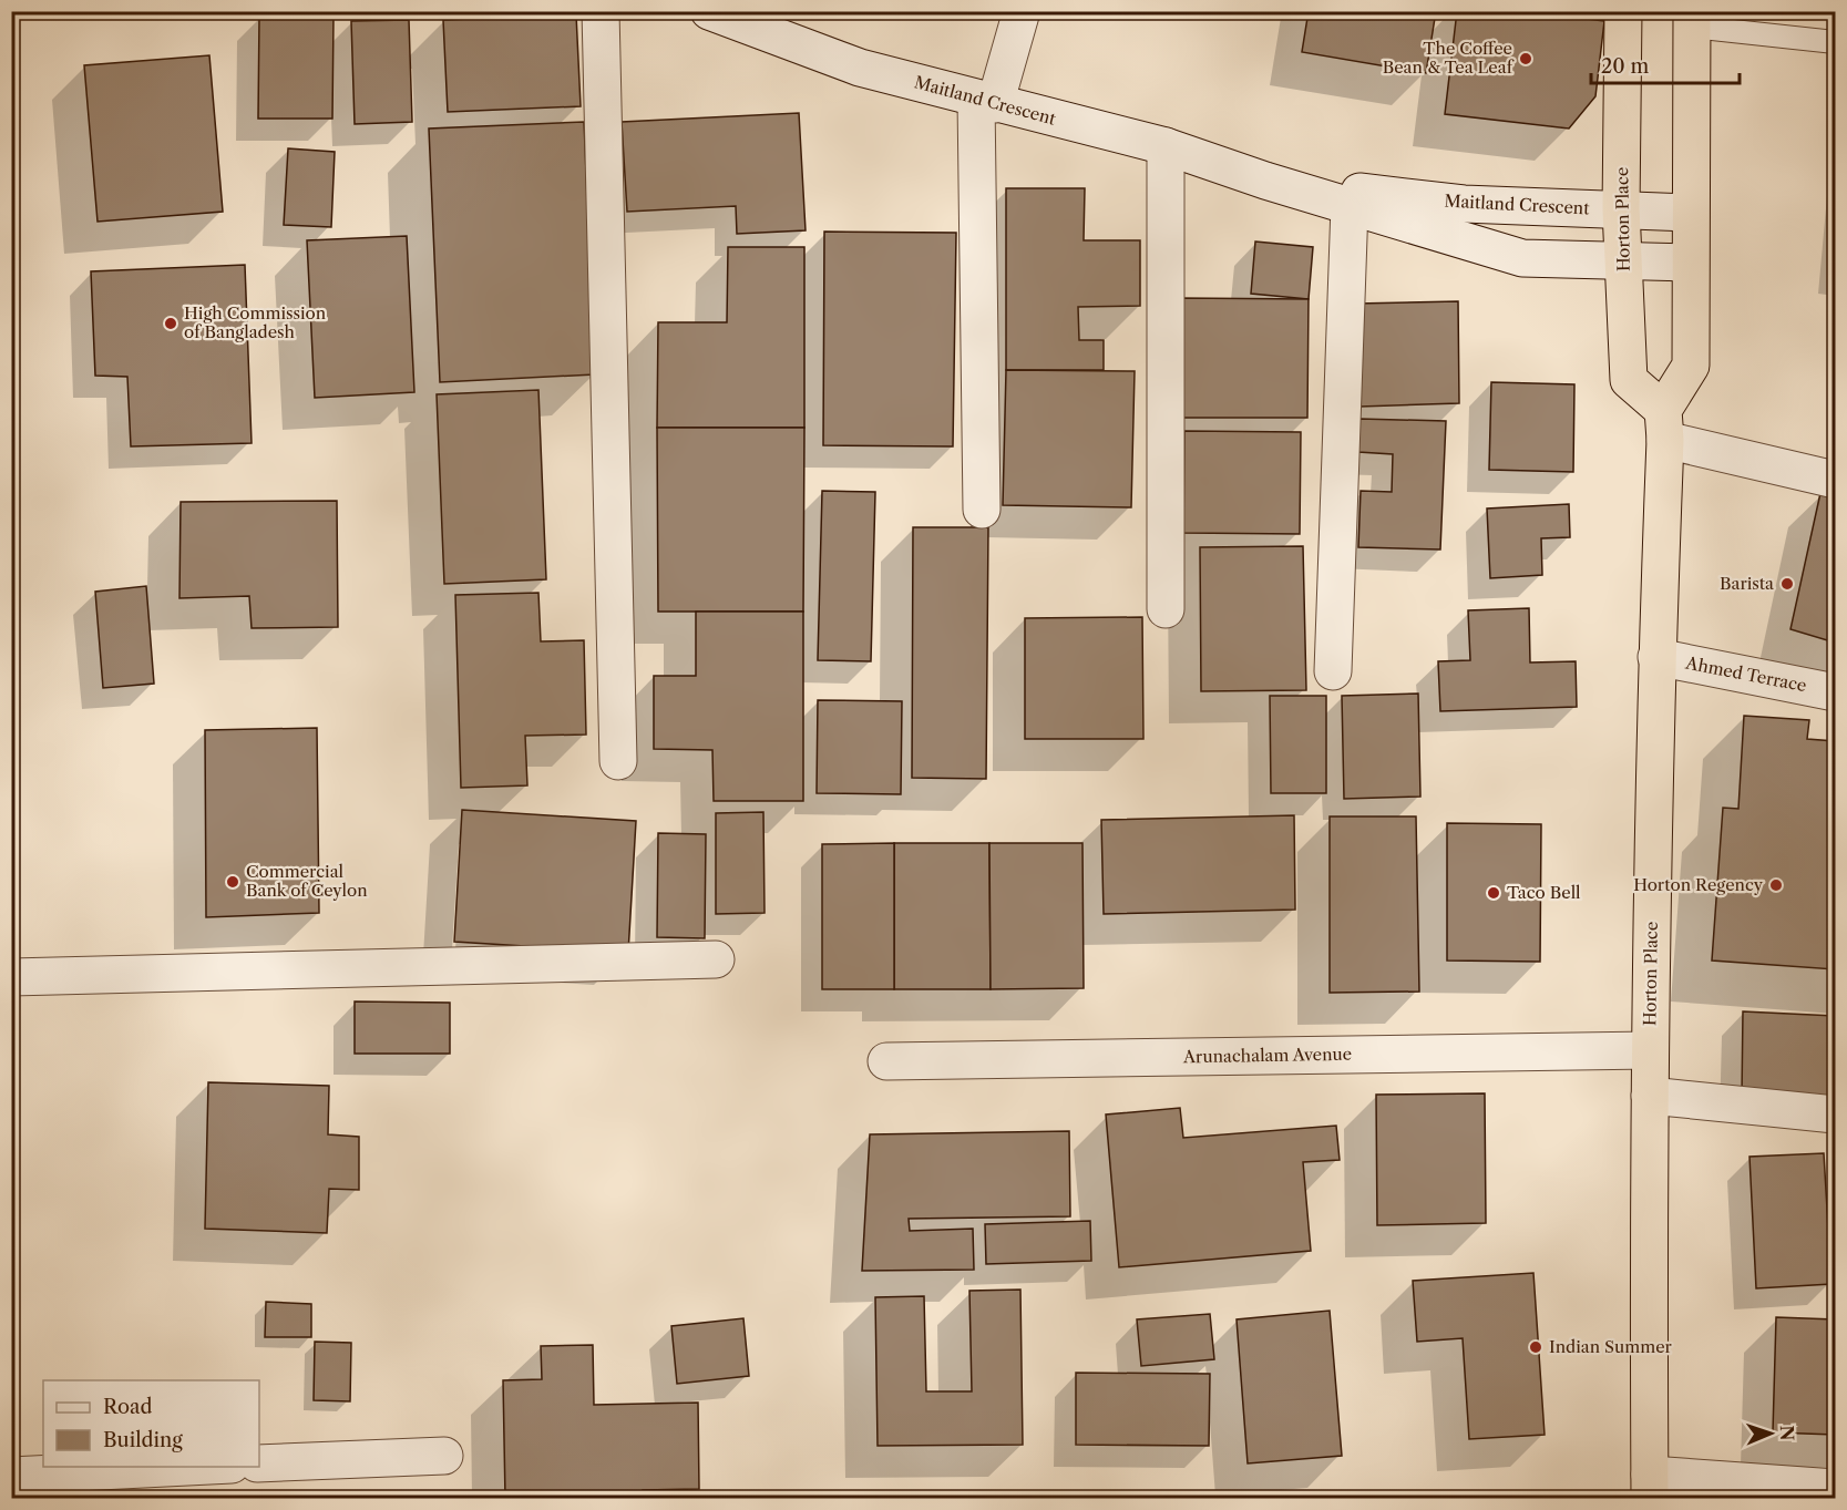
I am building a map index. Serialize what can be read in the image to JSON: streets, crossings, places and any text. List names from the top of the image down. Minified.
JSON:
{"streets":{"highway":["Horton Place"],"street":["Maitland Crescent","Ahmed Terrace","Arunachalam Avenue"]},"crossings":[["Maitland Crescent","Horton Place"],["Horton Place","Ahmed Terrace"],["Horton Place","Arunachalam Avenue"]],"places":["The Coffee Bean & Tea Leaf","High Commission of Bangladesh","Barista","Commercial Bank of Ceylon","Horton Regency","Taco Bell","Indian Summer"],"legend":["Road","Building"],"scale_bar":"20 m","north":"right"}
